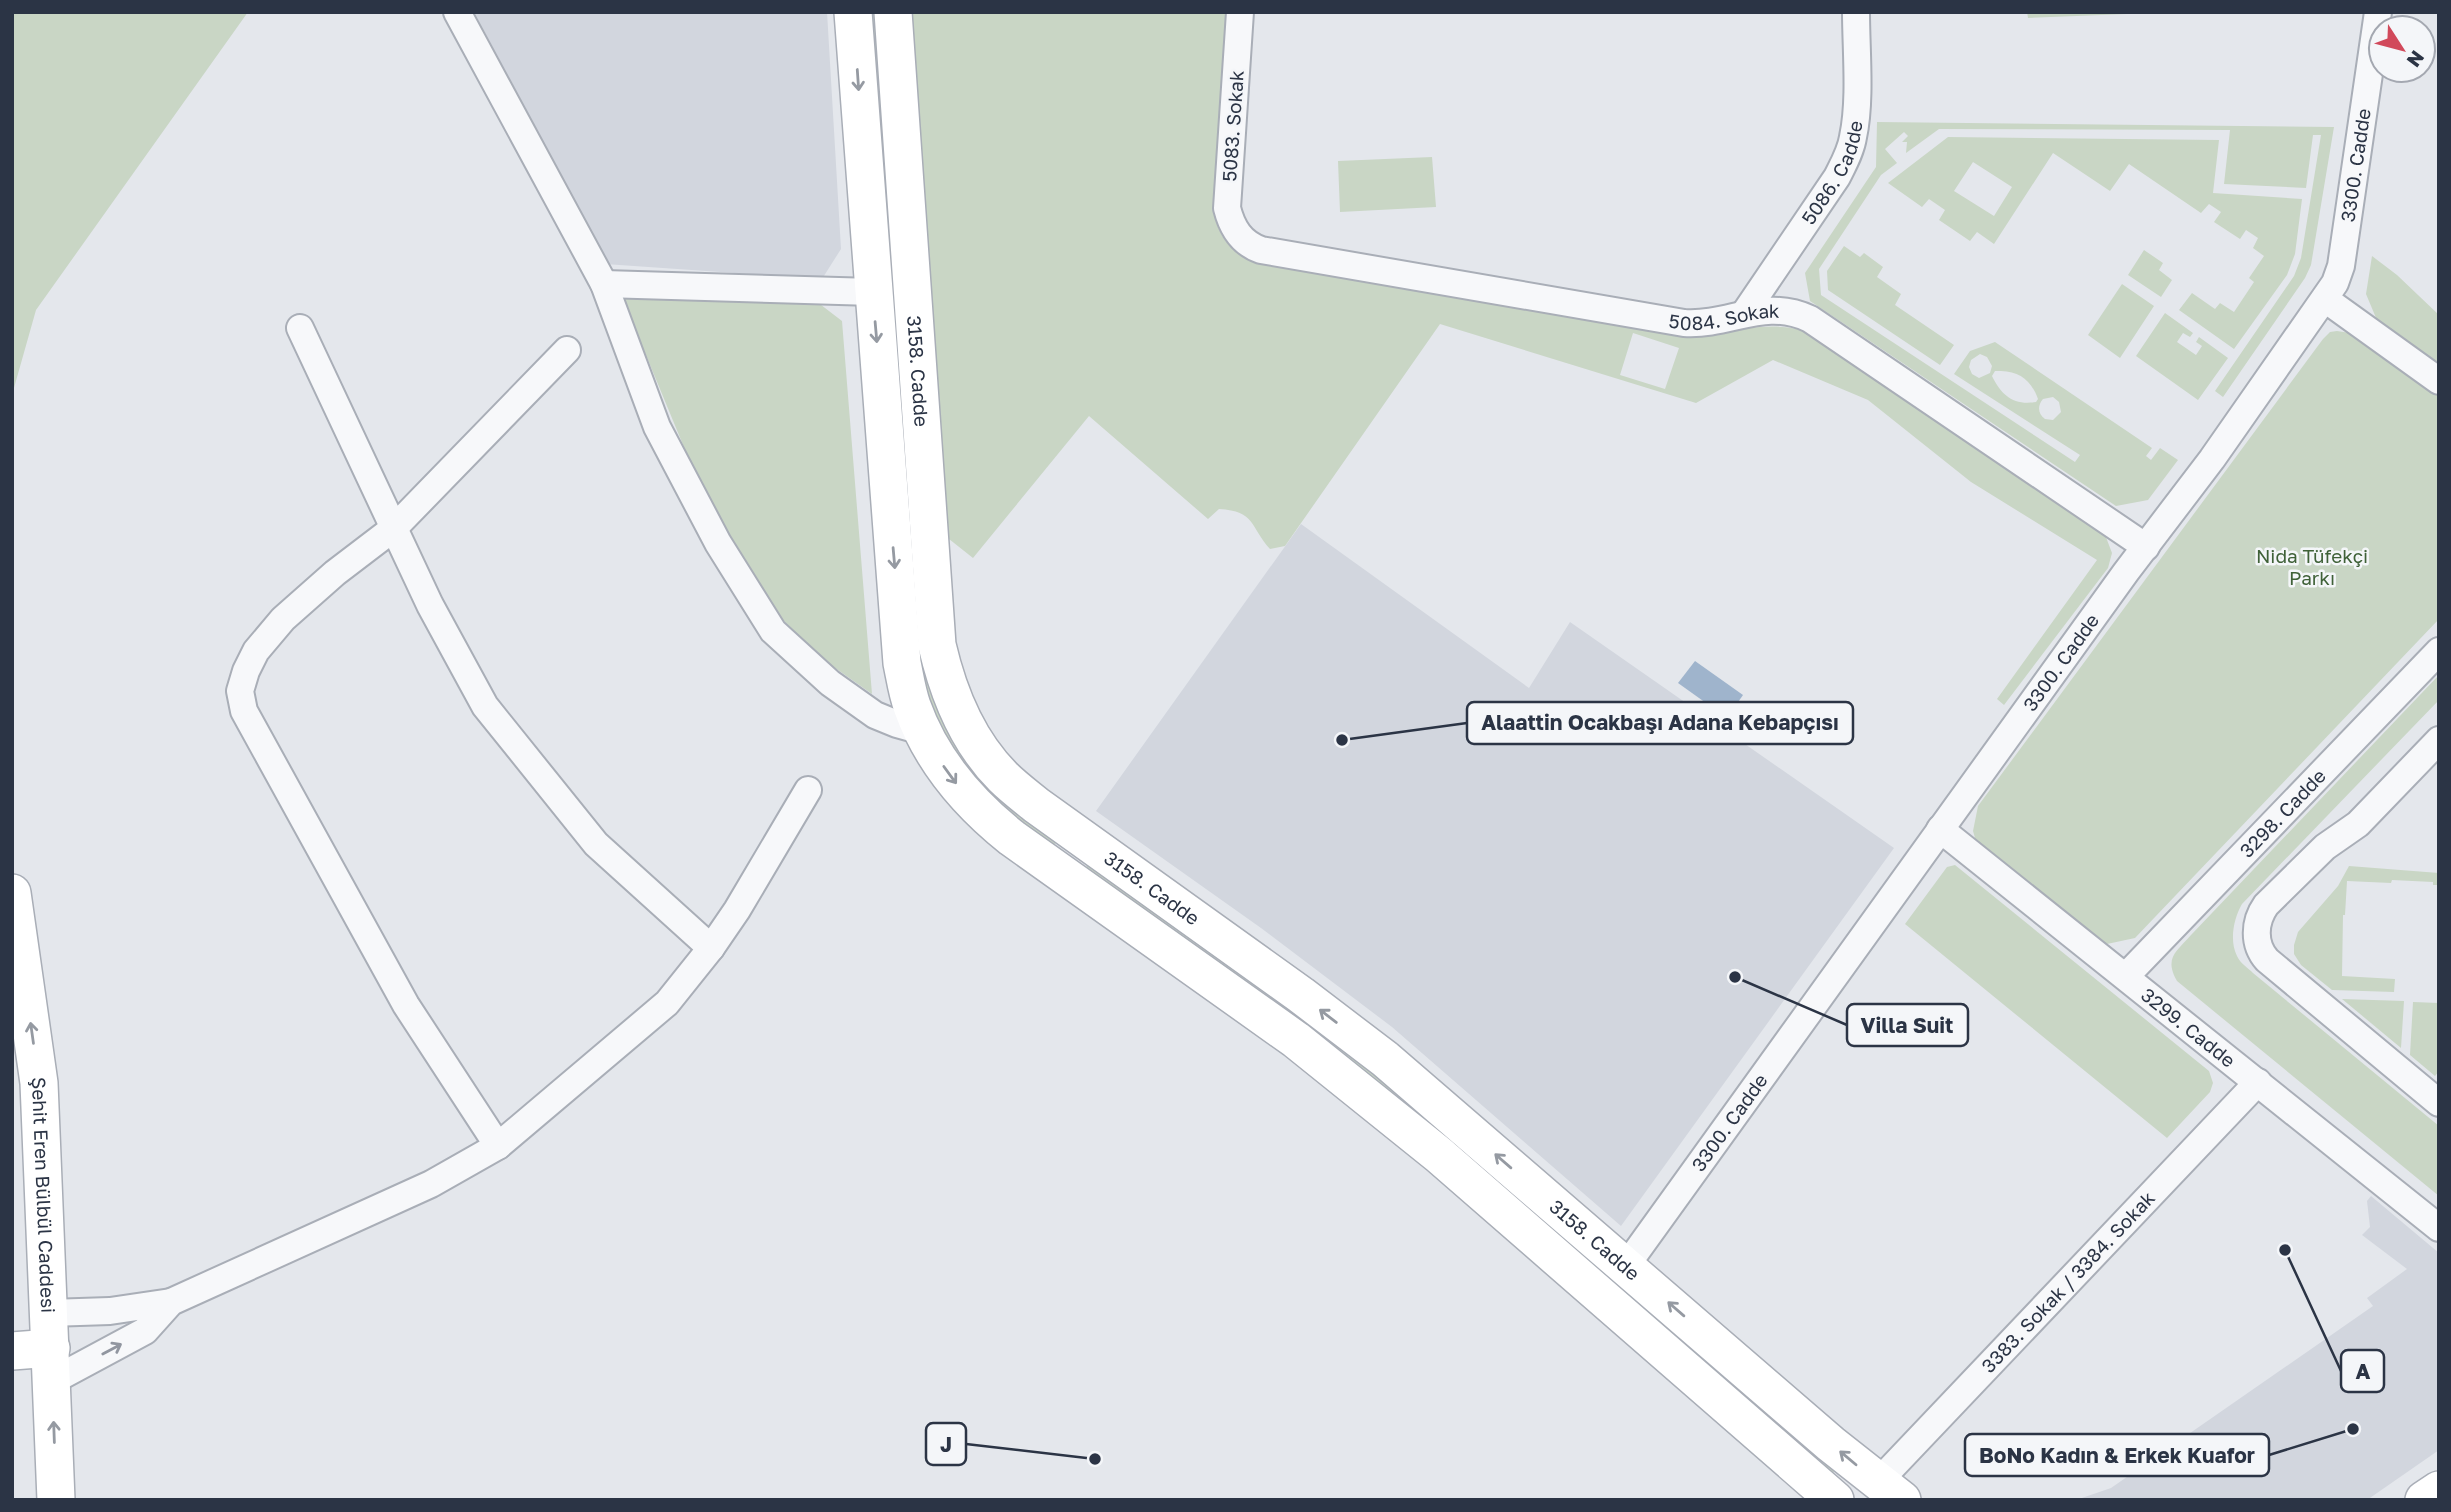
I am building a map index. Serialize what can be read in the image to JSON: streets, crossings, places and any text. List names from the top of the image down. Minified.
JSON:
{"streets":{"street":["5083. Sokak","3300. Cadde","5086. Cadde","5084. Sokak","3158. Cadde","3298. Cadde","3299. Cadde","Şehit Eren Bülbül Caddesi","3383. Sokak / 3384. Sokak"]},"crossings":[["5083. Sokak","5084. Sokak"],["3300. Cadde","5084. Sokak"],["3300. Cadde","3158. Cadde"],["3300. Cadde","3299. Cadde"],["5086. Cadde","5084. Sokak"],["3158. Cadde","3383. Sokak / 3384. Sokak"],["3298. Cadde","3299. Cadde"],["3299. Cadde","3383. Sokak / 3384. Sokak"]],"one_way":["Şehit Eren Bülbül Caddesi"],"parks":["Nida Tüfekçi Parkı"],"places":["Alaattin Ocakbaşı Adana Kebapçısı","Villa Suit","A","BoNo Kadın & Erkek Kuafor","J"],"north":"bottom right"}
